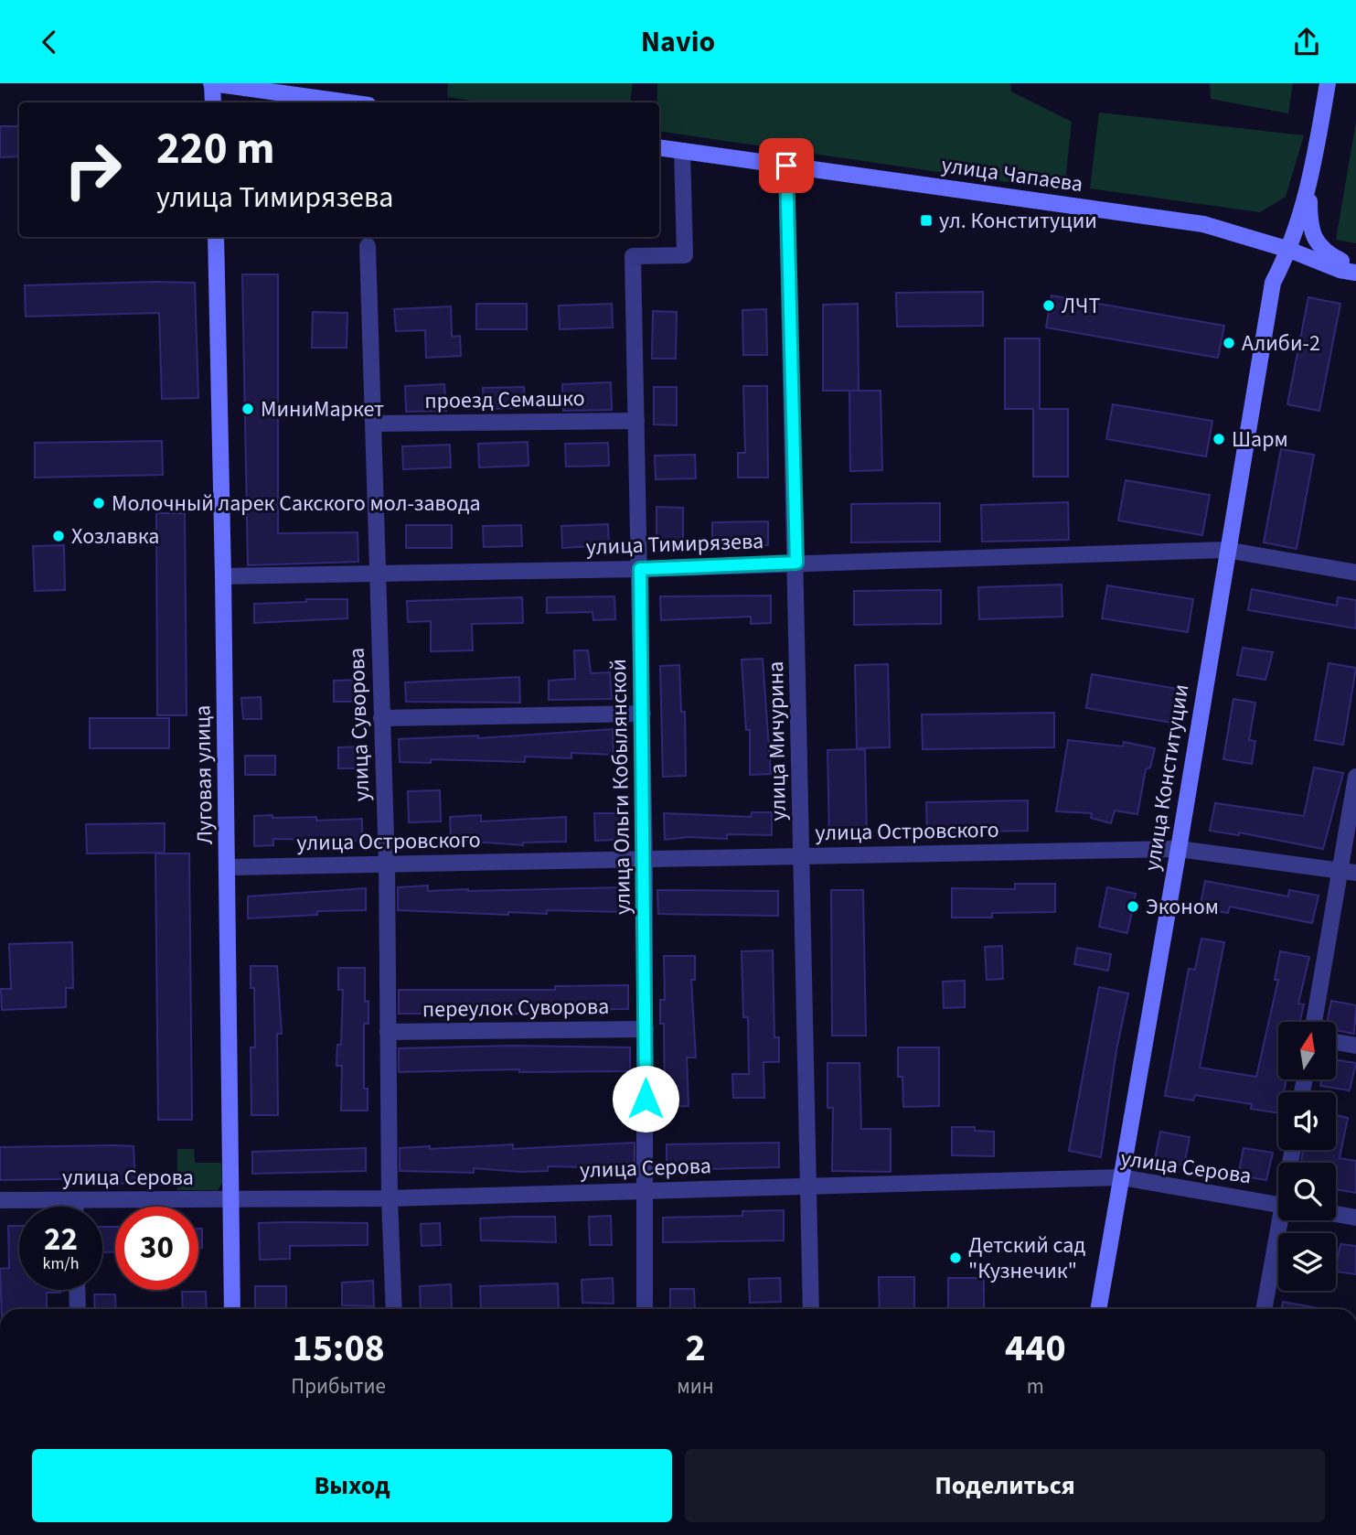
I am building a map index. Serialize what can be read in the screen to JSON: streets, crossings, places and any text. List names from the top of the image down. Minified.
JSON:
{"streets":{"street":["улица Чапаева","проезд Семашко","улица Тимирязева","улица Суворова","улица Мичурина","Луговая улица","улица Конституции","улица Ольги Кобылянской","улица Островского","переулок Суворова","улица Серова"]},"crossings":[["улица Чапаева","улица Мичурина"],["улица Чапаева","улица Конституции"],["улица Чапаева","улица Ольги Кобылянской"],["проезд Семашко","улица Суворова"],["проезд Семашко","улица Ольги Кобылянской"],["улица Тимирязева","улица Суворова"],["улица Тимирязева","улица Мичурина"],["улица Тимирязева","Луговая улица"],["улица Тимирязева","улица Конституции"],["улица Тимирязева","улица Ольги Кобылянской"],["улица Суворова","улица Островского"],["улица Суворова","переулок Суворова"],["улица Суворова","улица Серова"],["улица Мичурина","улица Островского"],["улица Мичурина","улица Серова"],["Луговая улица","улица Островского"],["Луговая улица","улица Серова"],["улица Конституции","улица Островского"],["улица Конституции","улица Серова"],["улица Ольги Кобылянской","улица Островского"],["улица Ольги Кобылянской","переулок Суворова"],["улица Ольги Кобылянской","улица Серова"]],"places":{"transit":["ул. Конституции"],"other":["ЛЧТ","Алиби-2","МиниМаркет","Шарм","Молочный ларек Сакского мол-завода","Хозлавка","Эконом","Детский сад \"Кузнечик\""]},"north":"top","page":{"header":"Navio","turn":["220 m","улица Тимирязева"],"speed":"22 km/h","limit":"30","eta":["15:08","Прибытие","2","мин","440","m"],"buttons":["Выход","Поделиться"]}}
